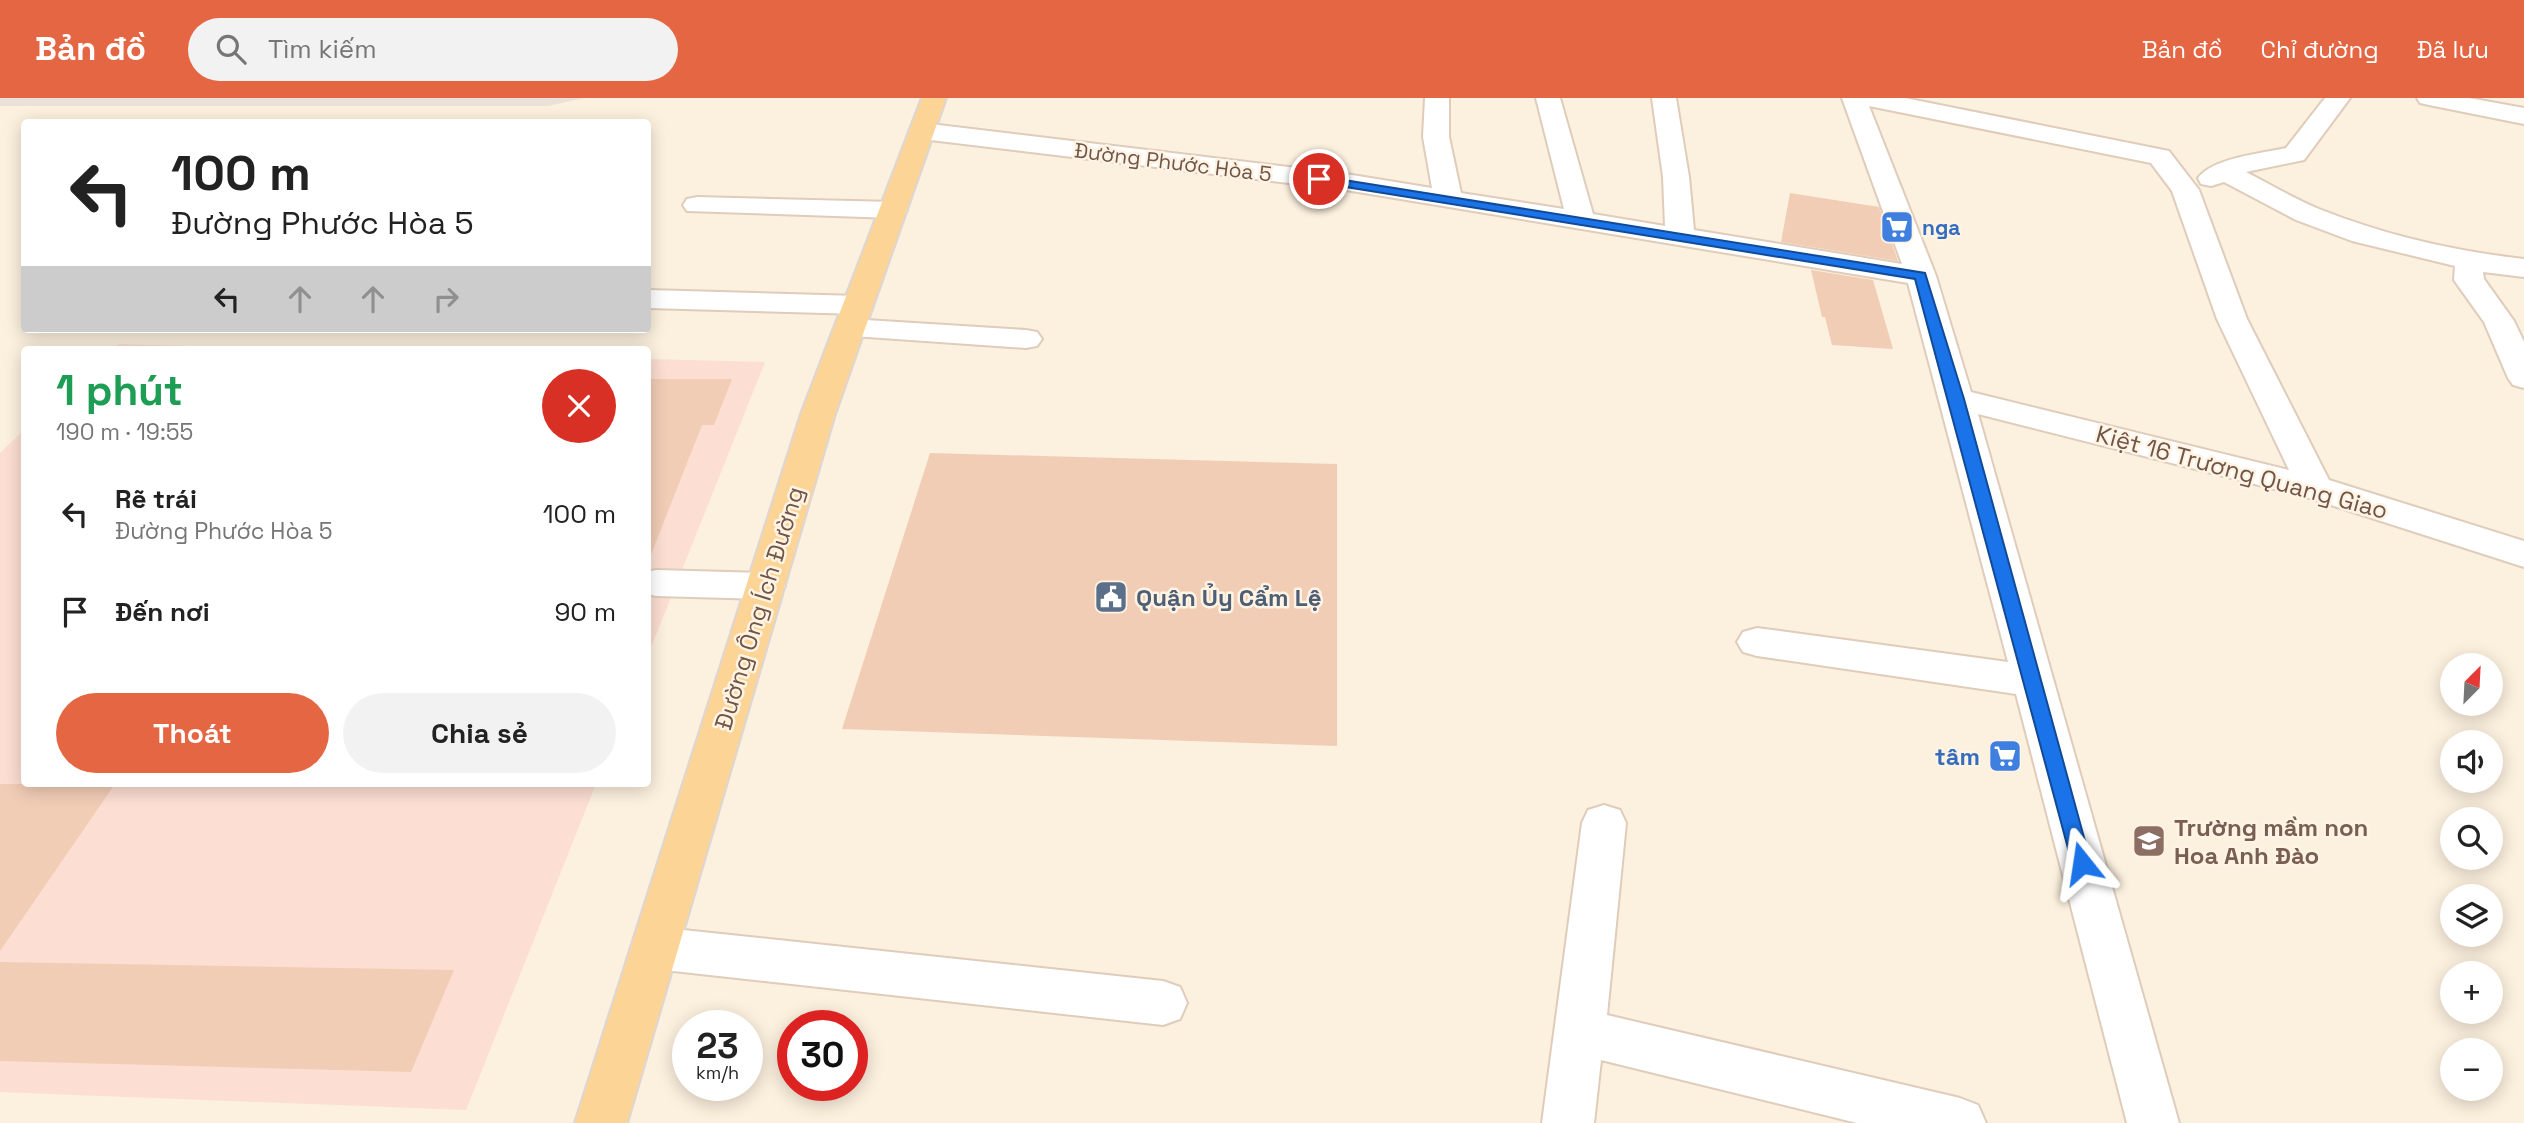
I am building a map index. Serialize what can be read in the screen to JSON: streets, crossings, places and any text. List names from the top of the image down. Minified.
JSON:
{"streets":{"main road":["Đường Ông Ích Đường"],"street":["Đường Phước Hòa 5","Kiệt 16 Trương Quang Giao"]},"crossings":[["Đường Phước Hòa 5","Đường Ông Ích Đường"]],"places":{"supermarket":["nga","tâm"],"public building":["Quận Ủy Cẩm Lệ"],"school or university":["Trường mầm non Hoa Anh Đào"]},"north":"top right","page":{"header":"Bản đồ","search":"Tìm kiếm","nav":["Bản đồ","Chỉ đường","Đã lưu"],"turn":["100 m","Đường Phước Hòa 5"],"heading":["1 phút","190 m · 19:55"],"list":[{"name":"Rẽ trái","note":"Đường Phước Hòa 5","value":"100 m"},{"name":"Đến nơi","value":"90 m"}],"map_buttons":["+","−"],"buttons":["Thoát","Chia sẻ"],"speed":"23 km/h","limit":"30"}}
